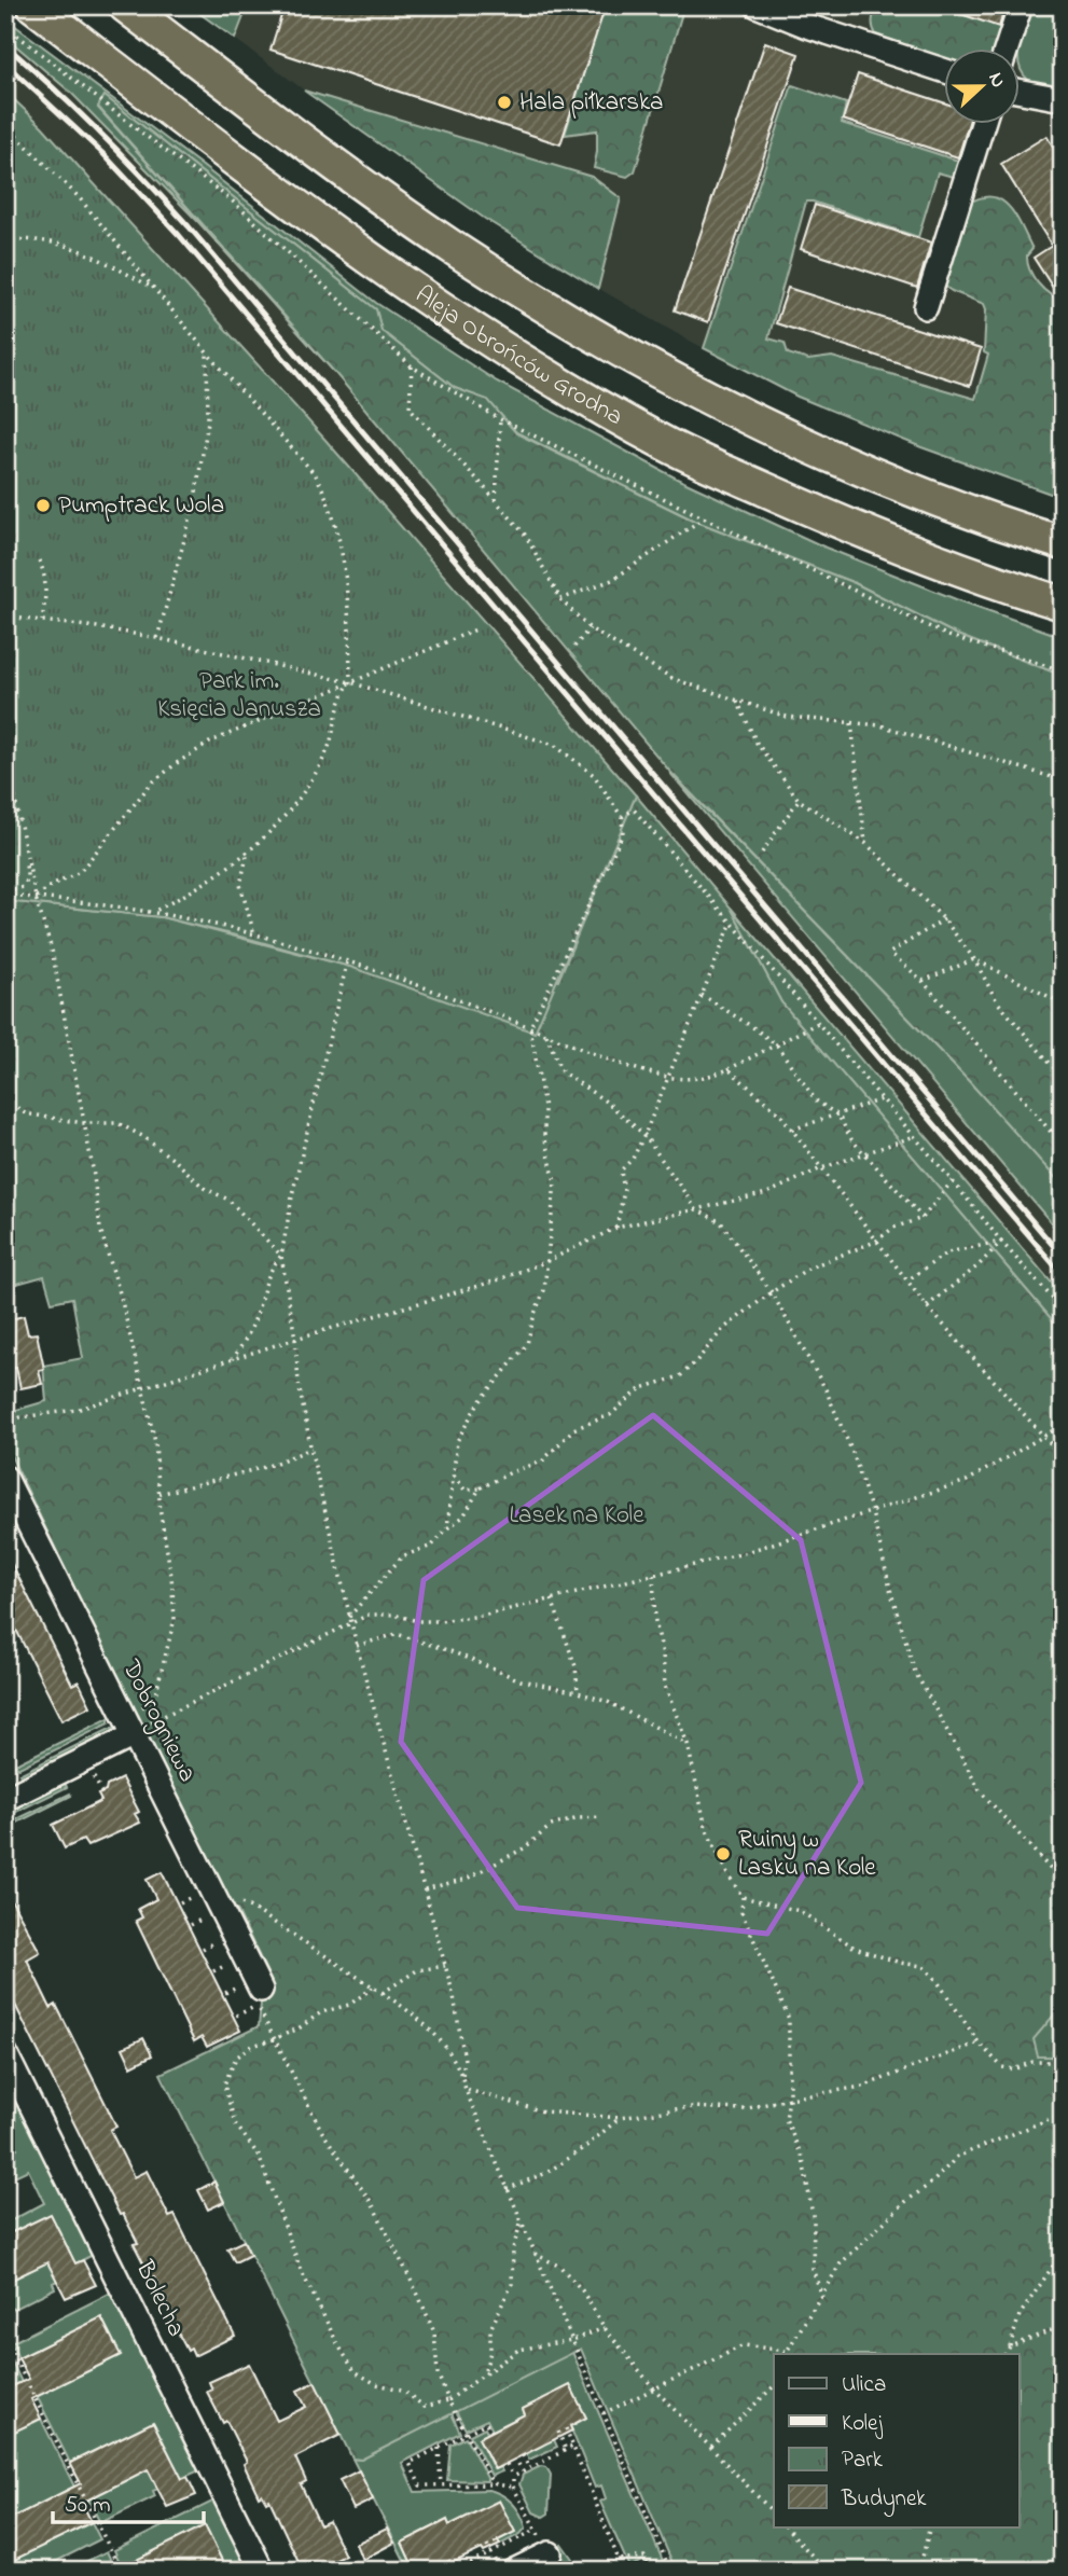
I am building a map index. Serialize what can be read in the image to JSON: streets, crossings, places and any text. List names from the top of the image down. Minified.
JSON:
{"streets":{"highway":["Aleja Obrońców Grodna"],"street":["Dobrogniewa","Bolecha"]},"parks":["Park im. Księcia Janusza","Lasek na Kole"],"places":["Hala piłkarska","Pumptrack Wola","Ruiny w Lasku na Kole"],"legend":["Ulica","Kolej","Park","Budynek"],"scale_bar":"50 m","north":"right"}
